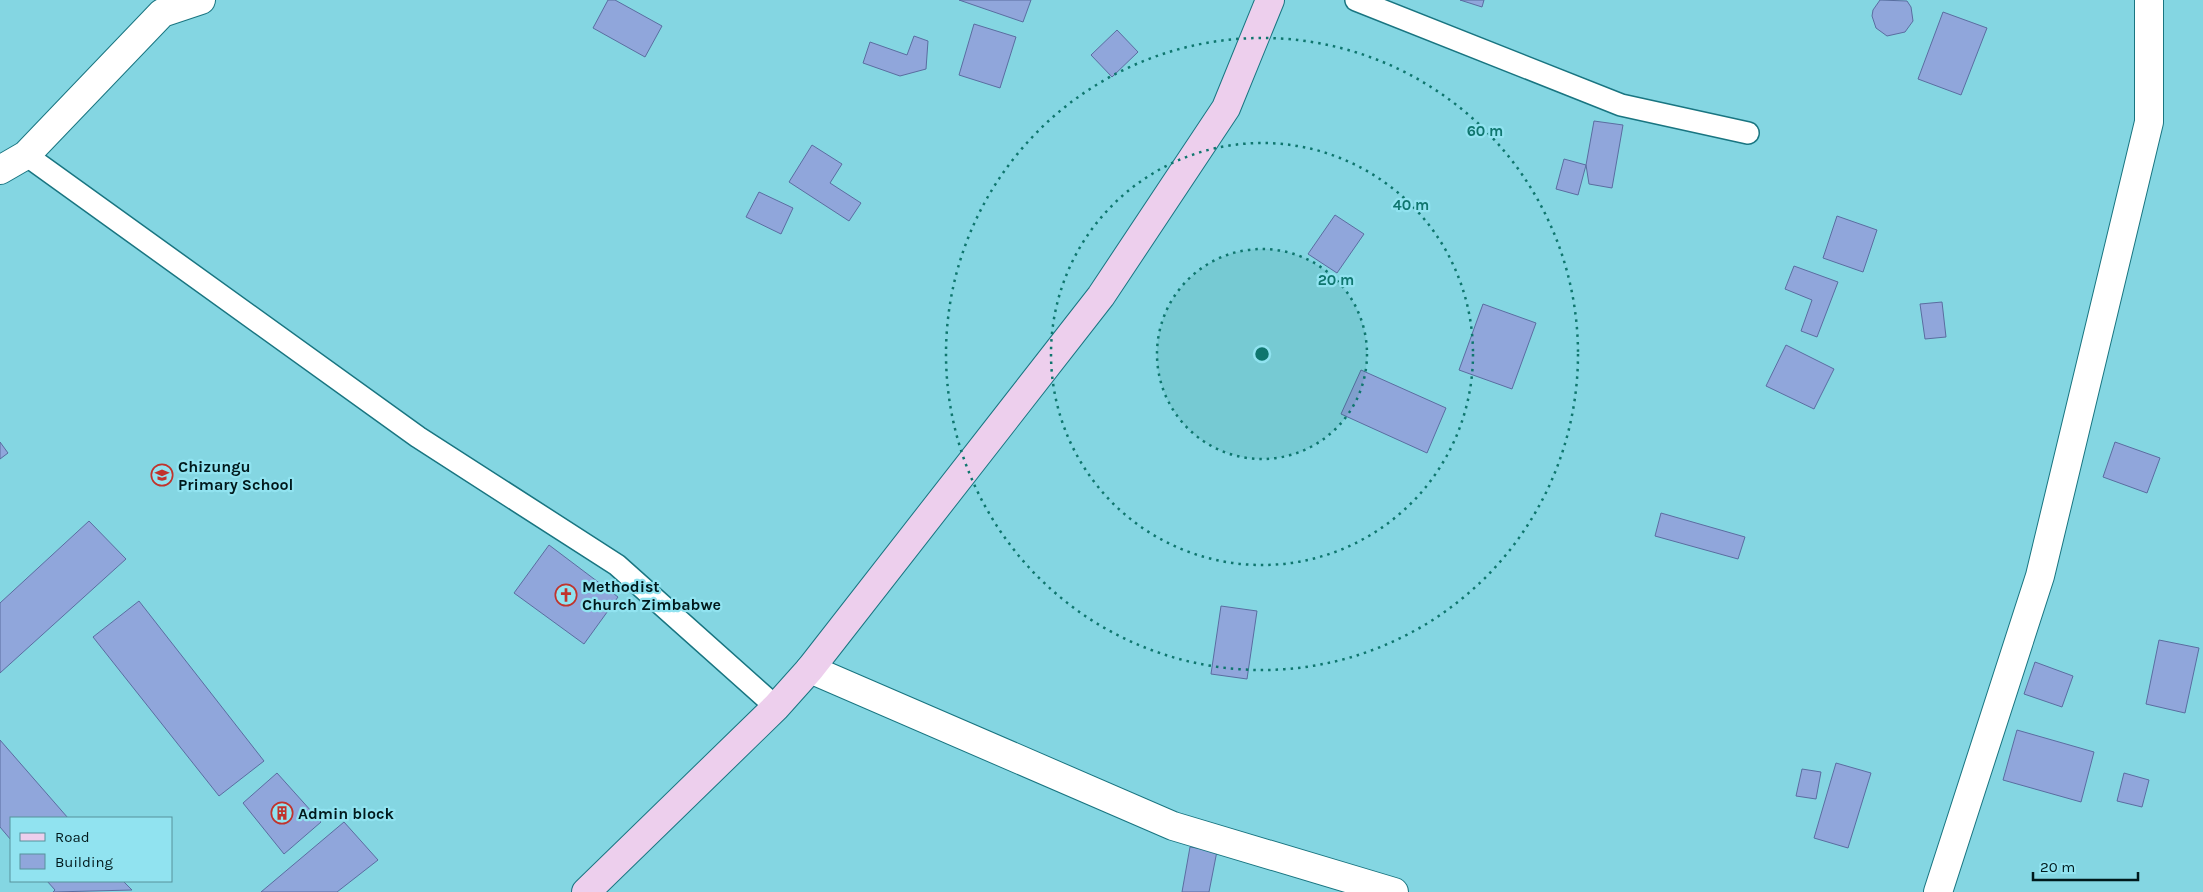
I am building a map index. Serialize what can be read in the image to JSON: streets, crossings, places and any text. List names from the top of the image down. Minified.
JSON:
{"places":{"school or university":["Chizungu Primary School"],"church":["Methodist Church Zimbabwe"],"building":["Admin block"]},"legend":["Road","Building"],"scale_bar":"20 m","rings":["60 m","40 m","20 m"]}
